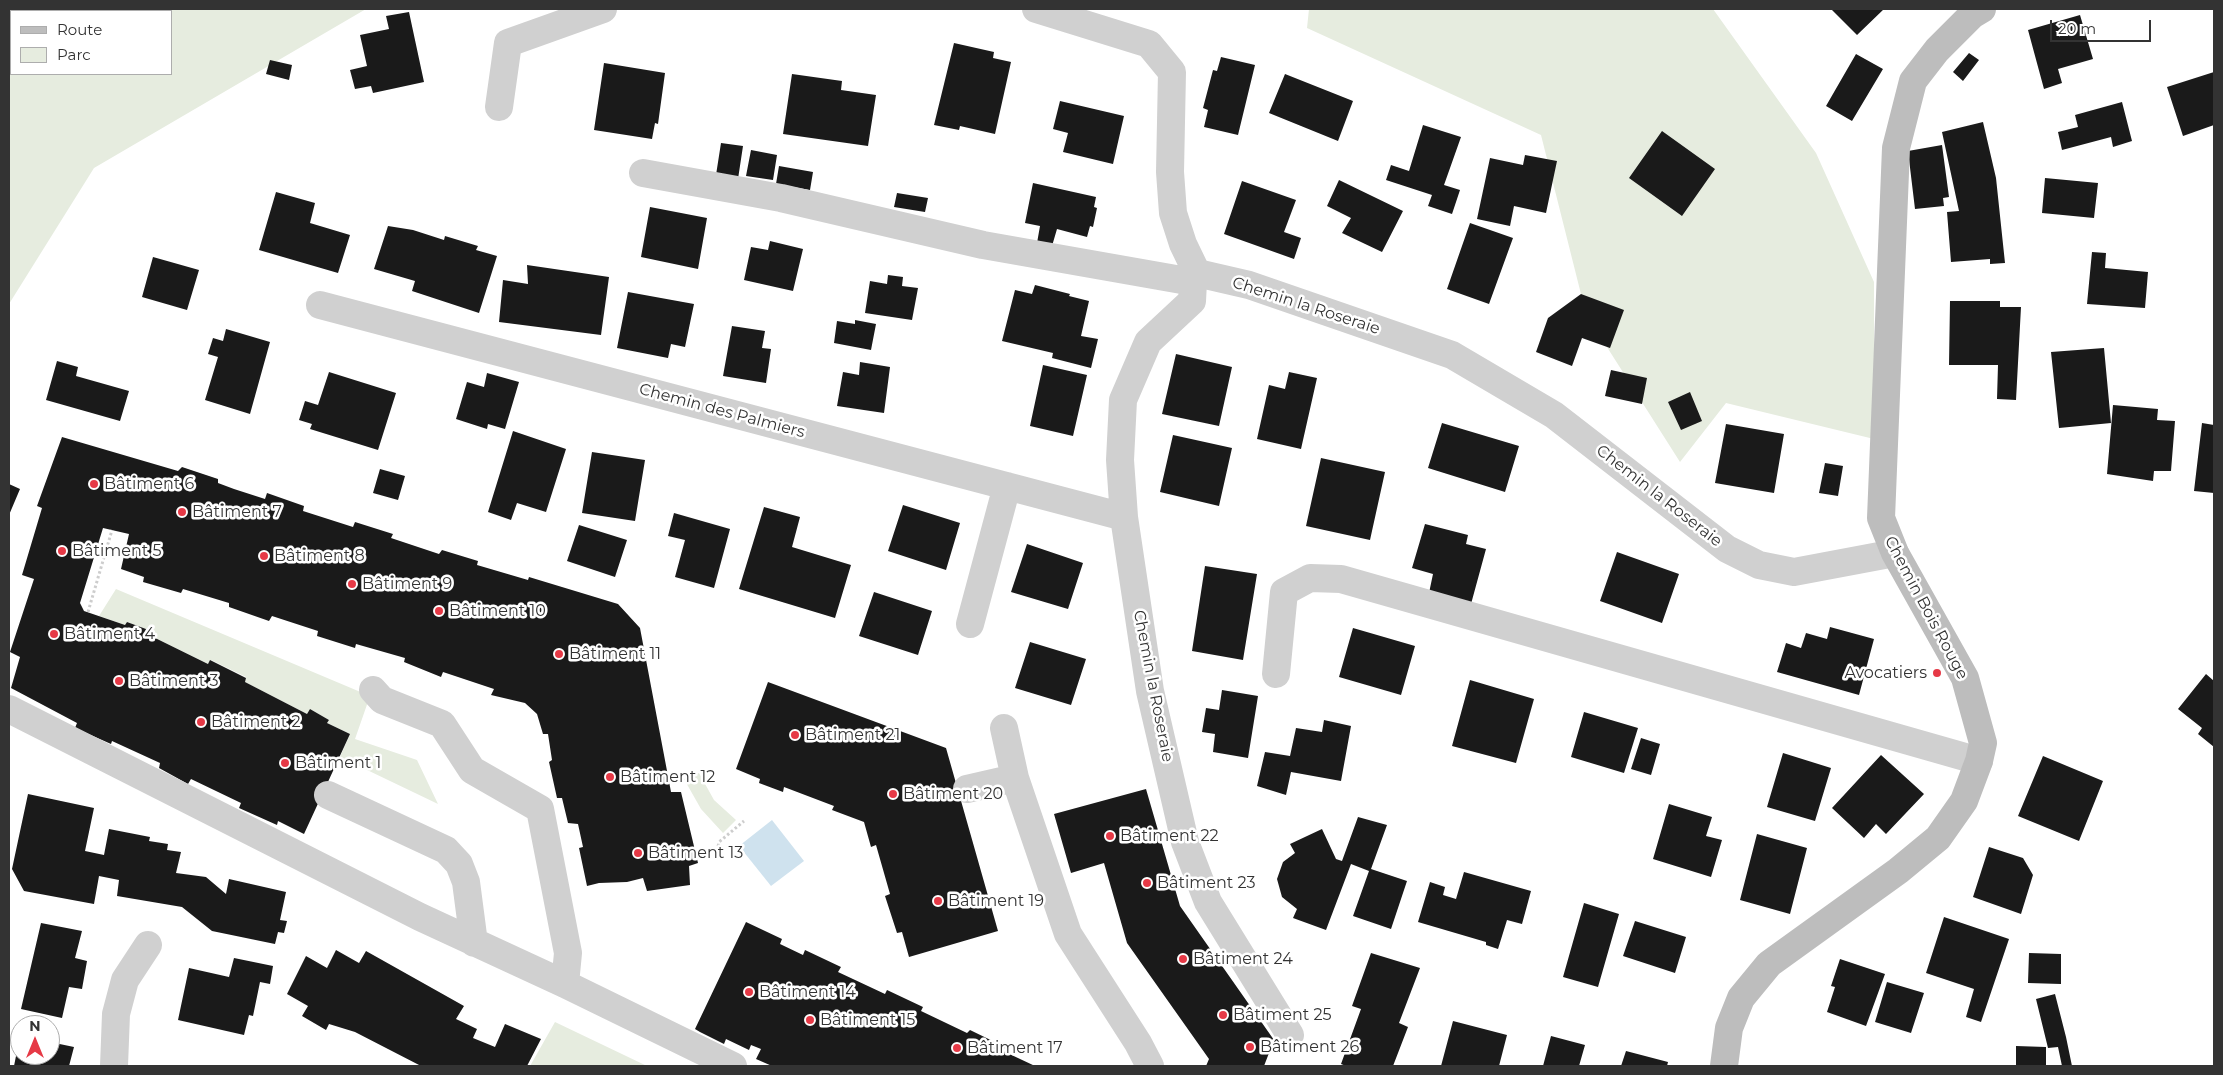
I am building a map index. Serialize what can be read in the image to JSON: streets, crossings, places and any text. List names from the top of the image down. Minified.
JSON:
{"streets":{"street":["Chemin la Roseraie","Chemin des Palmiers","Chemin Bois Rouge"]},"crossings":[["Chemin la Roseraie","Chemin des Palmiers"],["Chemin la Roseraie","Chemin Bois Rouge"]],"places":["Bâtiment 6","Bâtiment 7","Bâtiment 5","Bâtiment 8","Bâtiment 9","Bâtiment 10","Bâtiment 4","Bâtiment 11","Avocatiers","Bâtiment 3","Bâtiment 2","Bâtiment 21","Bâtiment 1","Bâtiment 12","Bâtiment 20","Bâtiment 22","Bâtiment 13","Bâtiment 23","Bâtiment 19","Bâtiment 24","Bâtiment 14","Bâtiment 25","Bâtiment 15","Bâtiment 26","Bâtiment 17"],"legend":["Route","Parc"],"scale_bar":"20 m","north":"top"}
